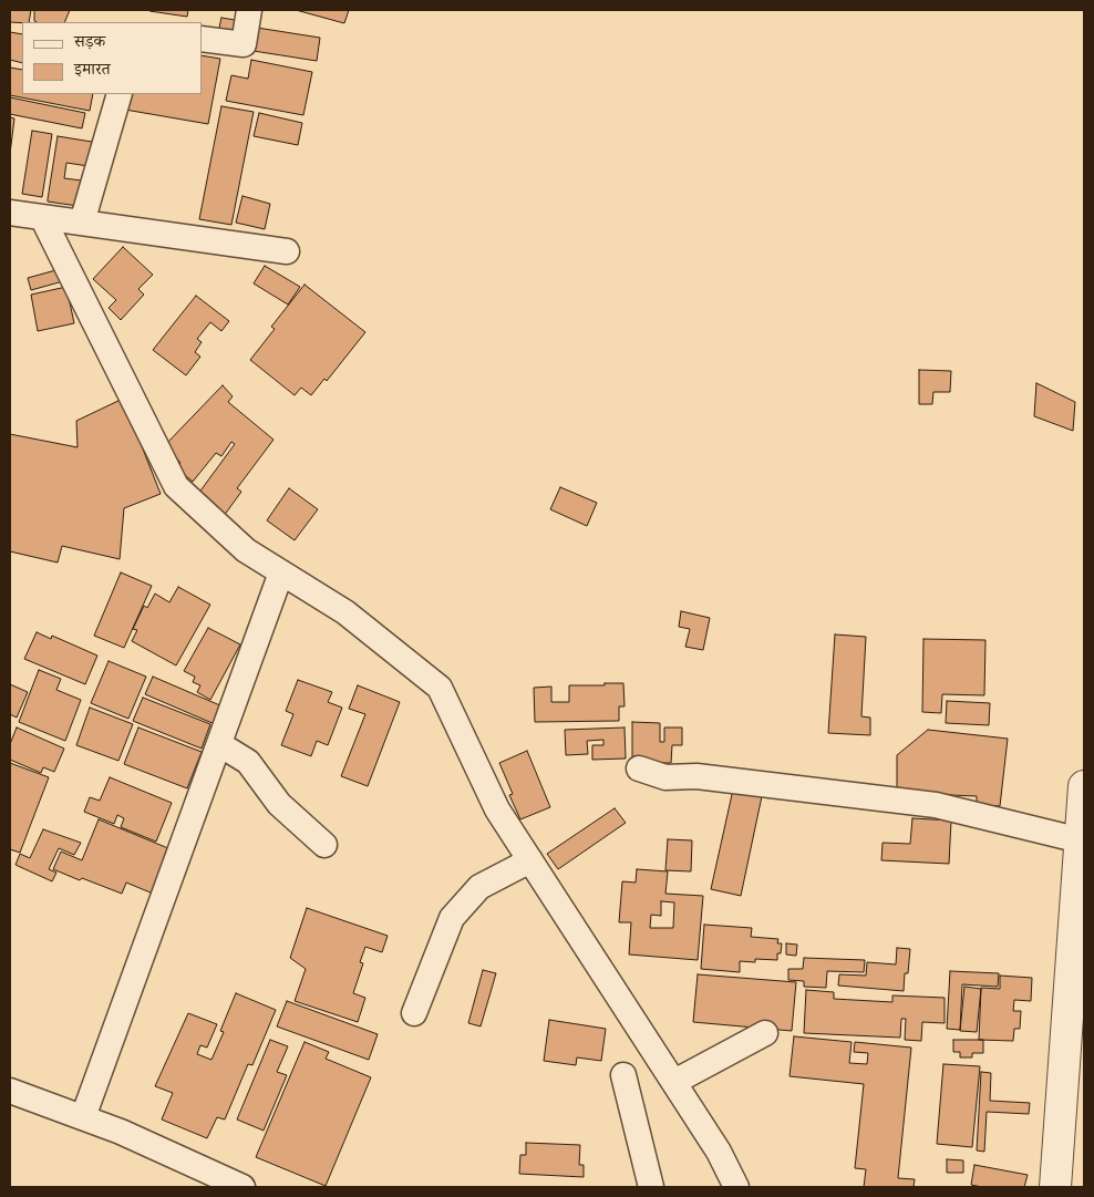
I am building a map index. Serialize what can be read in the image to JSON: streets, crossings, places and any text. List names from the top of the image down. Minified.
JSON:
{"legend":["सड़क","इमारत"]}
